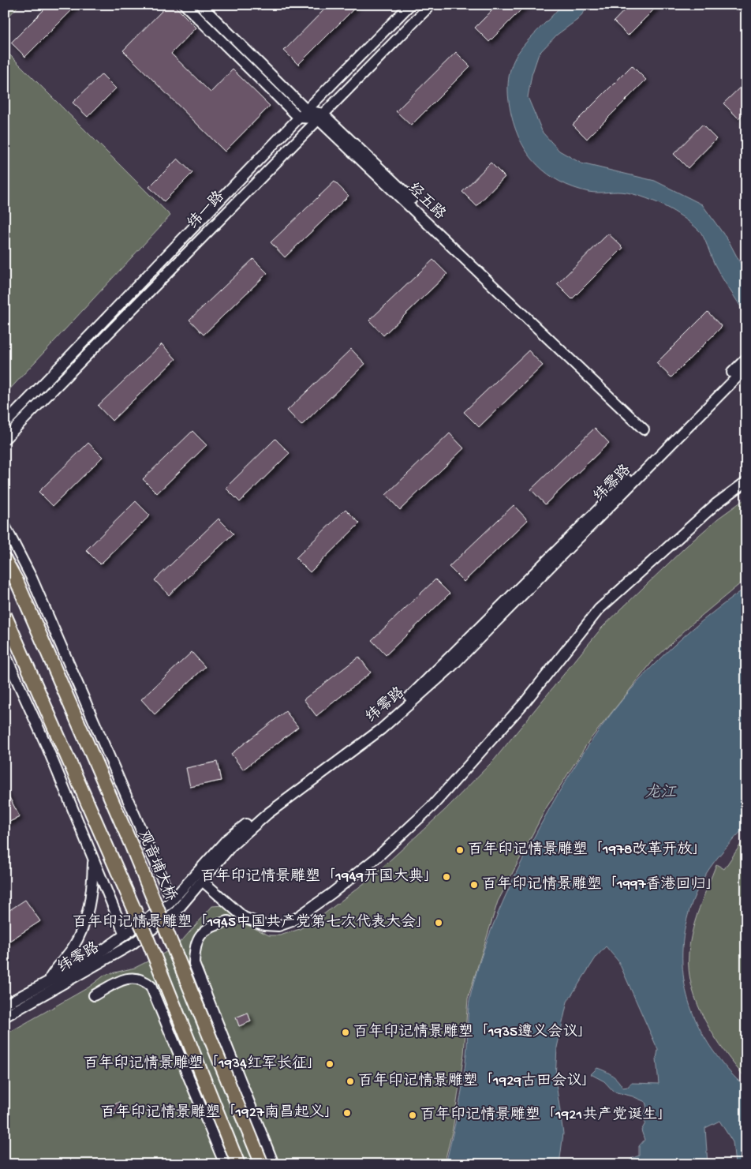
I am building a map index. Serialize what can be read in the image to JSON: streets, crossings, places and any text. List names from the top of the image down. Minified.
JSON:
{"streets":{"main road":["观音埔大桥"],"street":["经五路","纬一路","纬零路"]},"crossings":[["经五路","纬一路"]],"water":["龙江"],"places":["百年印记情景雕塑「1978改革开放」","百年印记情景雕塑「1949开国大典」","百年印记情景雕塑「1997香港回归」","百年印记情景雕塑「1945中国共产党第七次代表大会」","百年印记情景雕塑「1935遵义会议」","百年印记情景雕塑「1934红军长征」","百年印记情景雕塑「1929古田会议」","百年印记情景雕塑「1927南昌起义」","百年印记情景雕塑「1921共产党诞生」"]}
